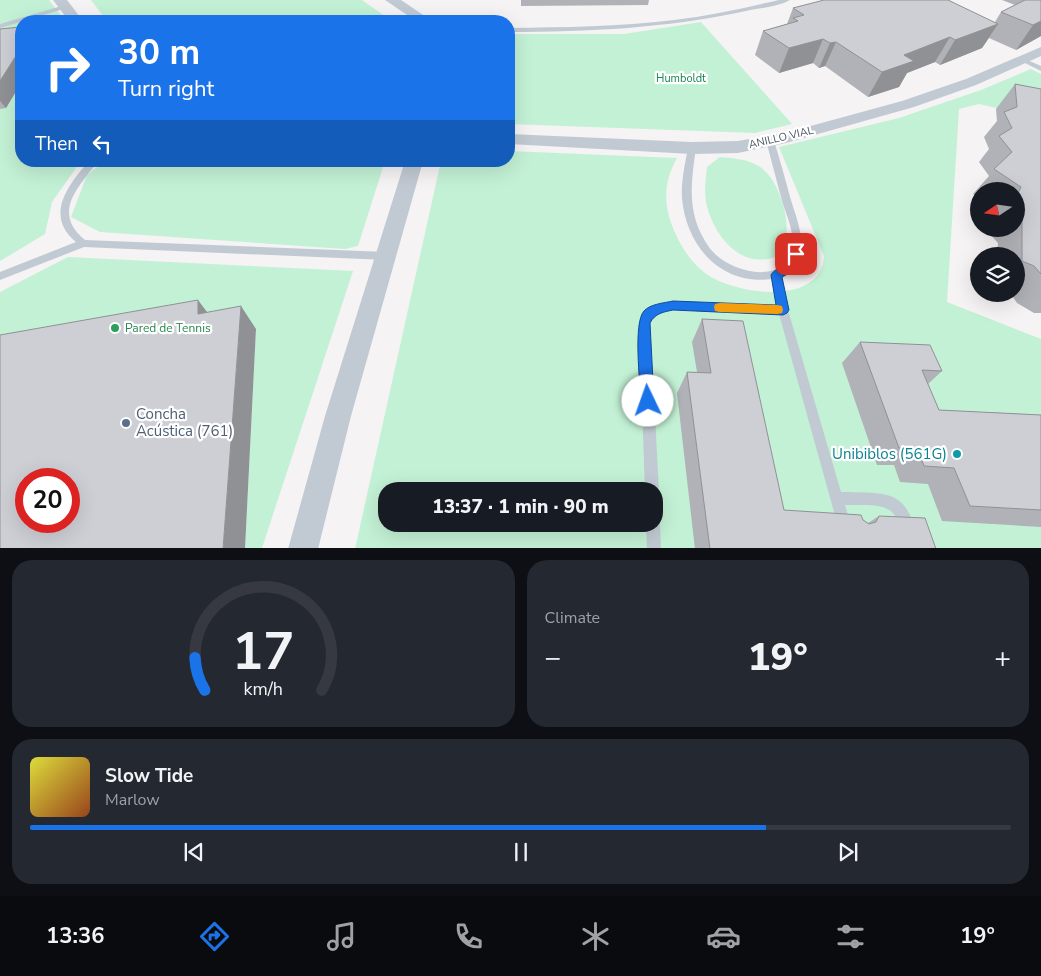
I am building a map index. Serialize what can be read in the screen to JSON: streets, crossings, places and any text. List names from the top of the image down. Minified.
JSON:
{"streets":{"street":["ANILLO VIAL"]},"parks":["Humboldt"],"places":["Pared de Tennis","Concha Acústica (761)","Unibiblos (561G)"],"north":"left","page":{"turn":["30 m","Turn right"],"then":"Then","limit":"20","trip":"13:37 · 1 min · 90 m","tile":"Climate","heat":["−","19°","+"],"song":["Slow Tide","Marlow"],"tabs":["13:36","19°"],"gauge":["17","km/h"]}}
